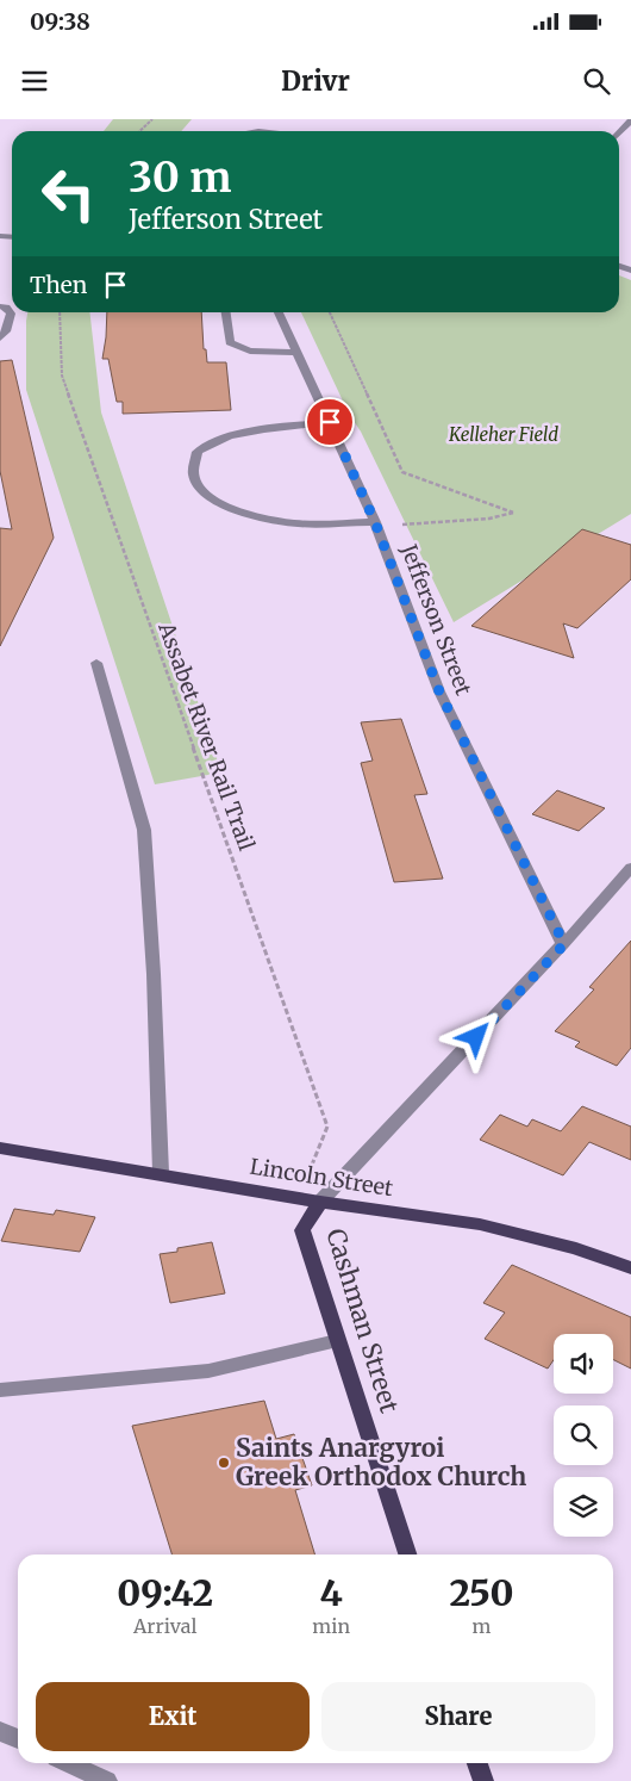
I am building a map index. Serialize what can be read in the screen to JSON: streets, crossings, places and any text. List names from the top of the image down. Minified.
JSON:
{"streets":{"main road":["Lincoln Street","Cashman Street"],"street":["Jefferson Street"],"path":["Assabet River Rail Trail"]},"crossings":[["Lincoln Street","Cashman Street"]],"parks":["Kelleher Field"],"places":["Saints Anargyroi Greek Orthodox Church"],"page":{"status":"09:38","header":"Drivr","turn":["30 m","Jefferson Street"],"then":"Then","eta":["09:42","Arrival","4","min","250","m"],"buttons":["Exit","Share"]}}
